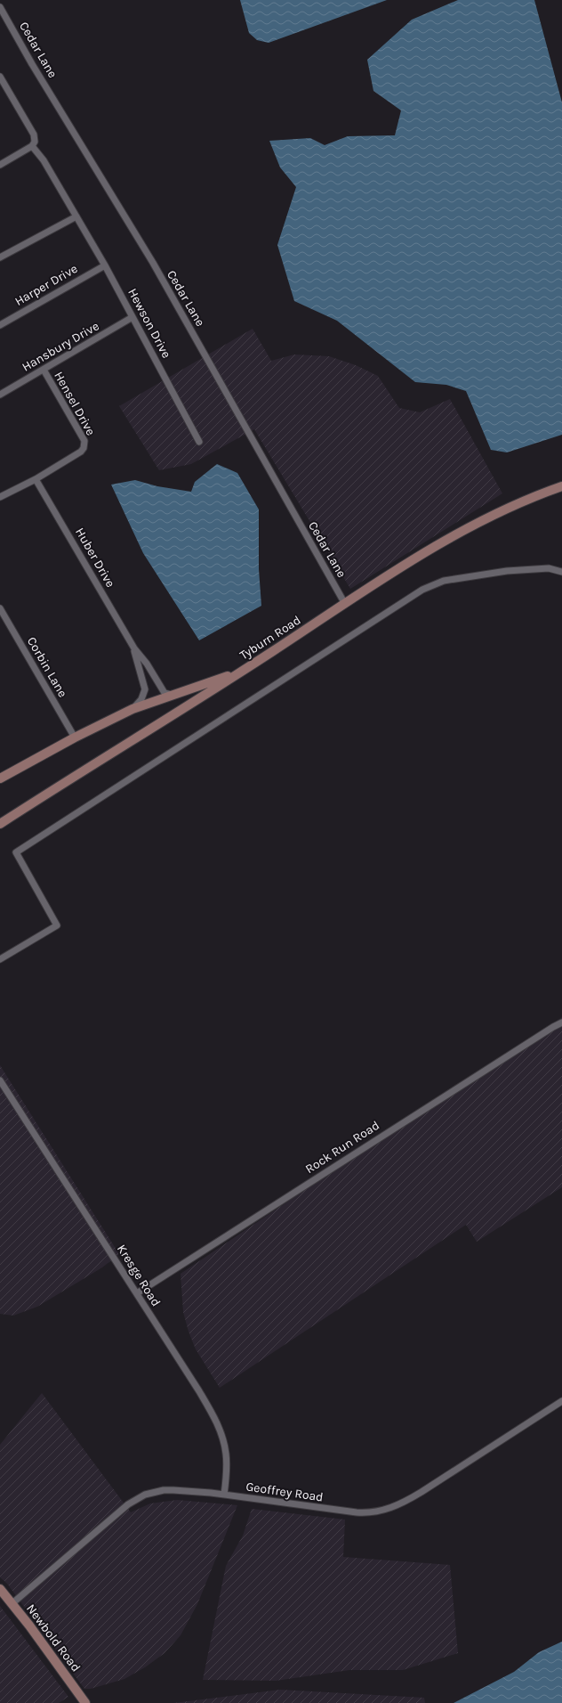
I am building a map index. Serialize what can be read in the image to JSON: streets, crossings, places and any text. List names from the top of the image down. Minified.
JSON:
{"streets":{"main road":["Tyburn Road","Newbold Road"],"street":["Cedar Lane","Harper Drive","Hewson Drive","Hansbury Drive","Hensel Drive","Huber Drive","Corbin Lane","Rock Run Road","Kresge Road","Geoffrey Road"]},"crossings":[["Cedar Lane","Tyburn Road"],["Harper Drive","Hewson Drive"],["Hewson Drive","Hansbury Drive"],["Hansbury Drive","Hensel Drive"],["Hensel Drive","Huber Drive"],["Rock Run Road","Kresge Road"],["Kresge Road","Geoffrey Road"],["Geoffrey Road","Newbold Road"]]}
